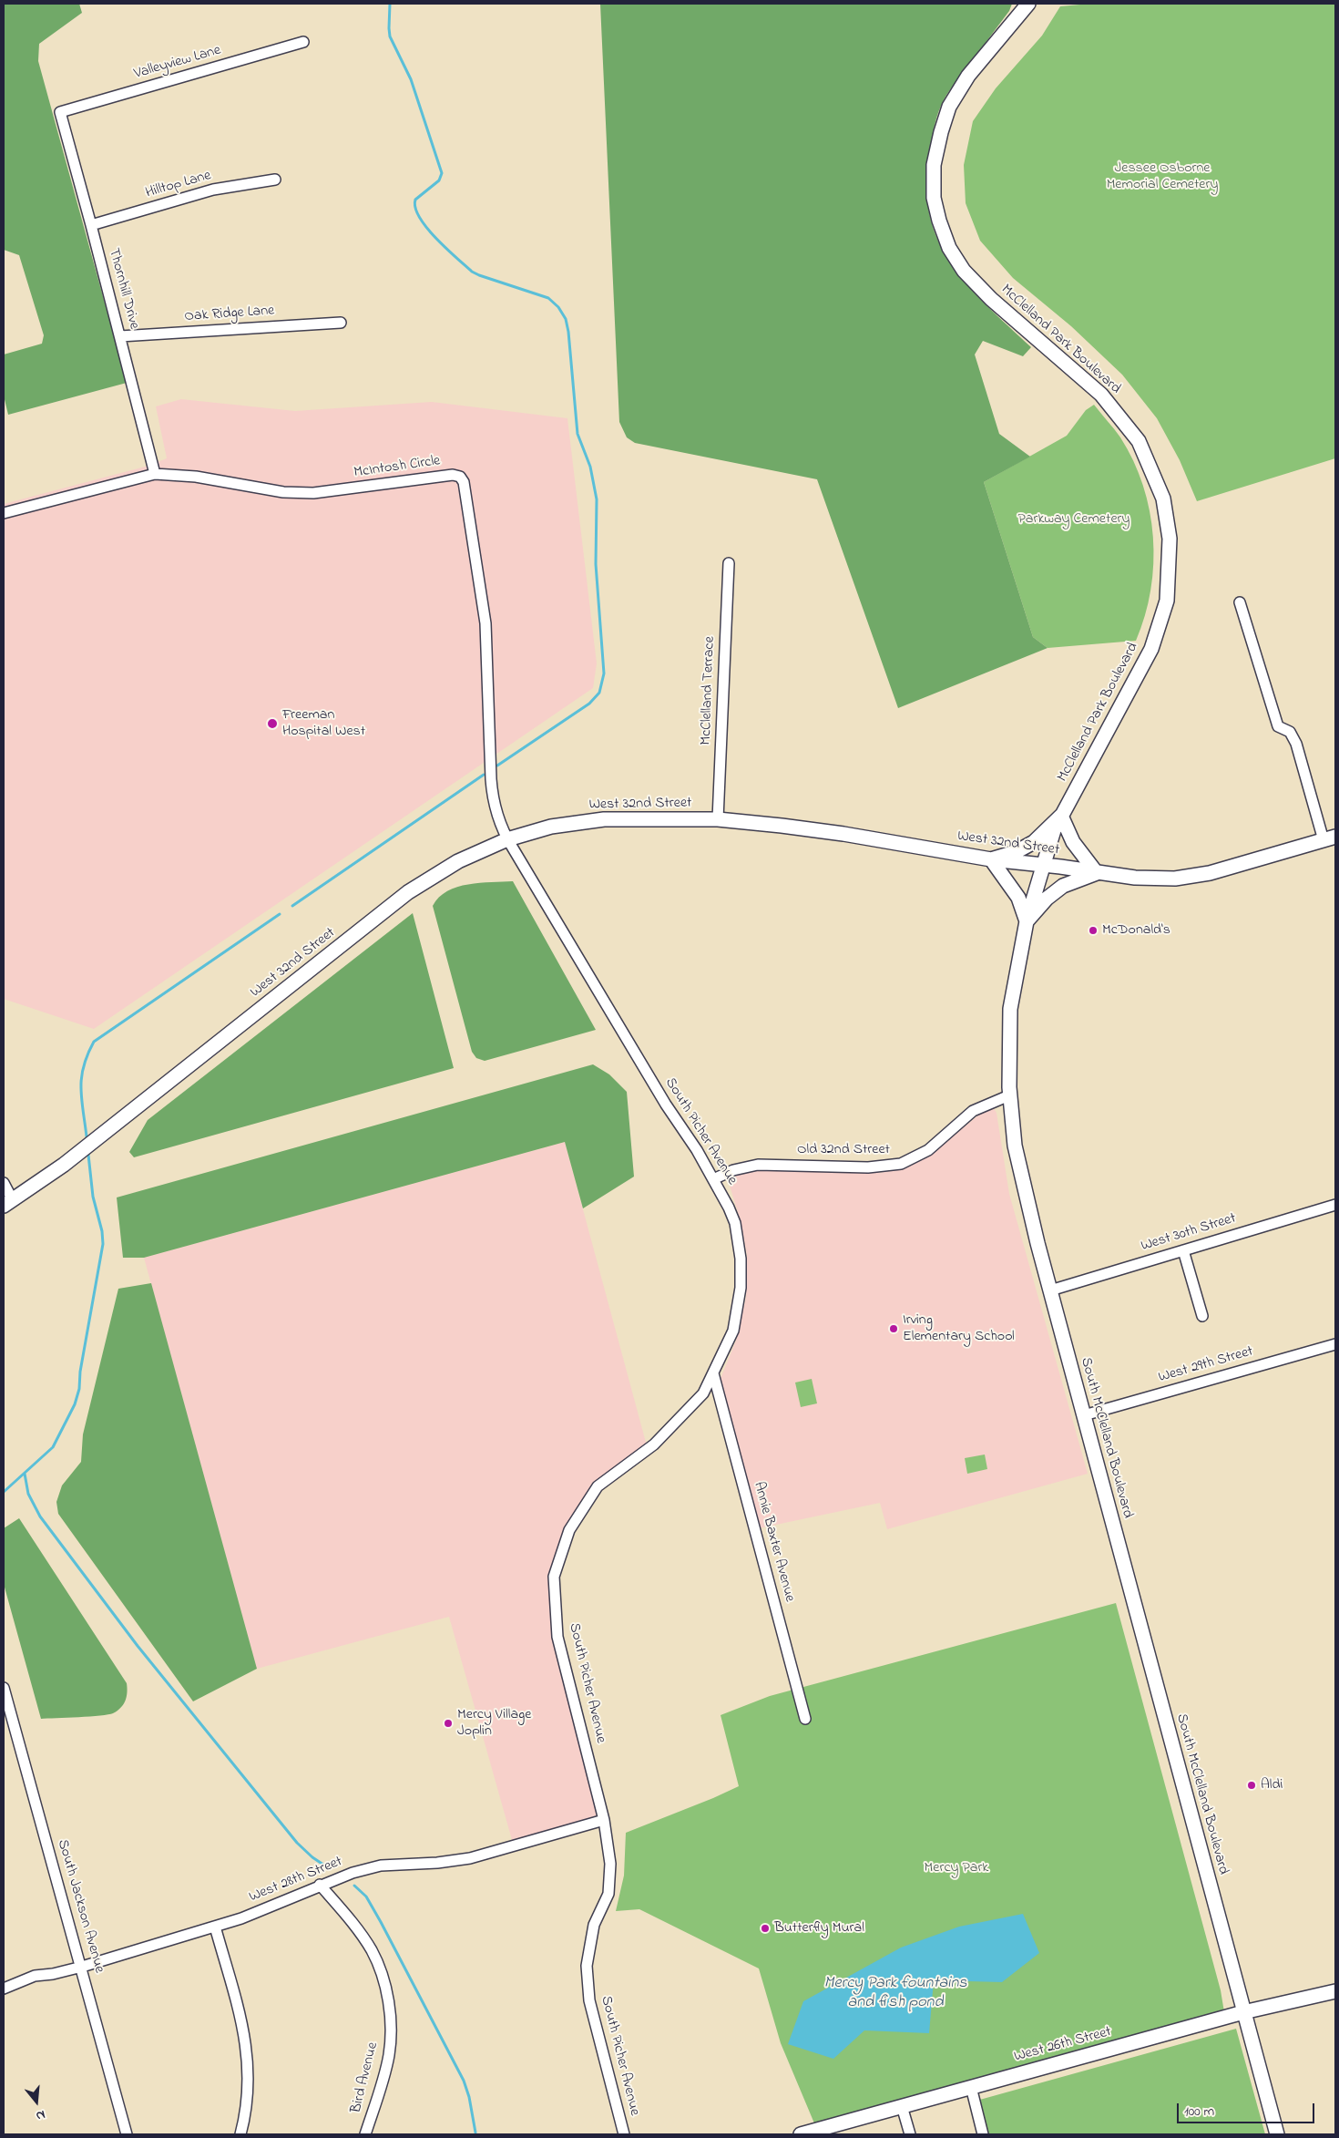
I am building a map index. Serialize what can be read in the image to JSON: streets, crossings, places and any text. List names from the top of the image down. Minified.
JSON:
{"streets":{"main road":["McClelland Park Boulevard","West 32nd Street","South McClelland Boulevard","West 26th Street"],"street":["Valleyview Lane","Hilltop Lane","Thornhill Drive","Oak Ridge Lane","McIntosh Circle","McClelland Terrace","South Picher Avenue","Old 32nd Street","West 30th Street","West 29th Street","Annie Baxter Avenue","West 28th Street","South Jackson Avenue","Bird Avenue"]},"crossings":[["Valleyview Lane","Thornhill Drive"],["Hilltop Lane","Thornhill Drive"],["Thornhill Drive","Oak Ridge Lane"],["Thornhill Drive","McIntosh Circle"],["McClelland Park Boulevard","West 32nd Street"],["McClelland Park Boulevard","South McClelland Boulevard"],["McIntosh Circle","West 32nd Street"],["McIntosh Circle","South Picher Avenue"],["McClelland Terrace","West 32nd Street"],["West 32nd Street","South Picher Avenue"],["West 32nd Street","South McClelland Boulevard"],["South Picher Avenue","Old 32nd Street"],["South Picher Avenue","Annie Baxter Avenue"],["South Picher Avenue","West 28th Street"],["Old 32nd Street","South McClelland Boulevard"],["West 30th Street","South McClelland Boulevard"],["West 29th Street","South McClelland Boulevard"],["South McClelland Boulevard","West 26th Street"],["West 28th Street","South Jackson Avenue"],["West 28th Street","Bird Avenue"]],"water":["Mercy Park fountains and fish pond"],"parks":["Jessee Osborne Memorial Cemetery","Parkway Cemetery","Mercy Park"],"places":["Freeman Hospital West","McDonald's","Irving Elementary School","Mercy Village Joplin","Aldi","Butterfly Mural"],"scale_bar":"100 m","north":"bottom"}
